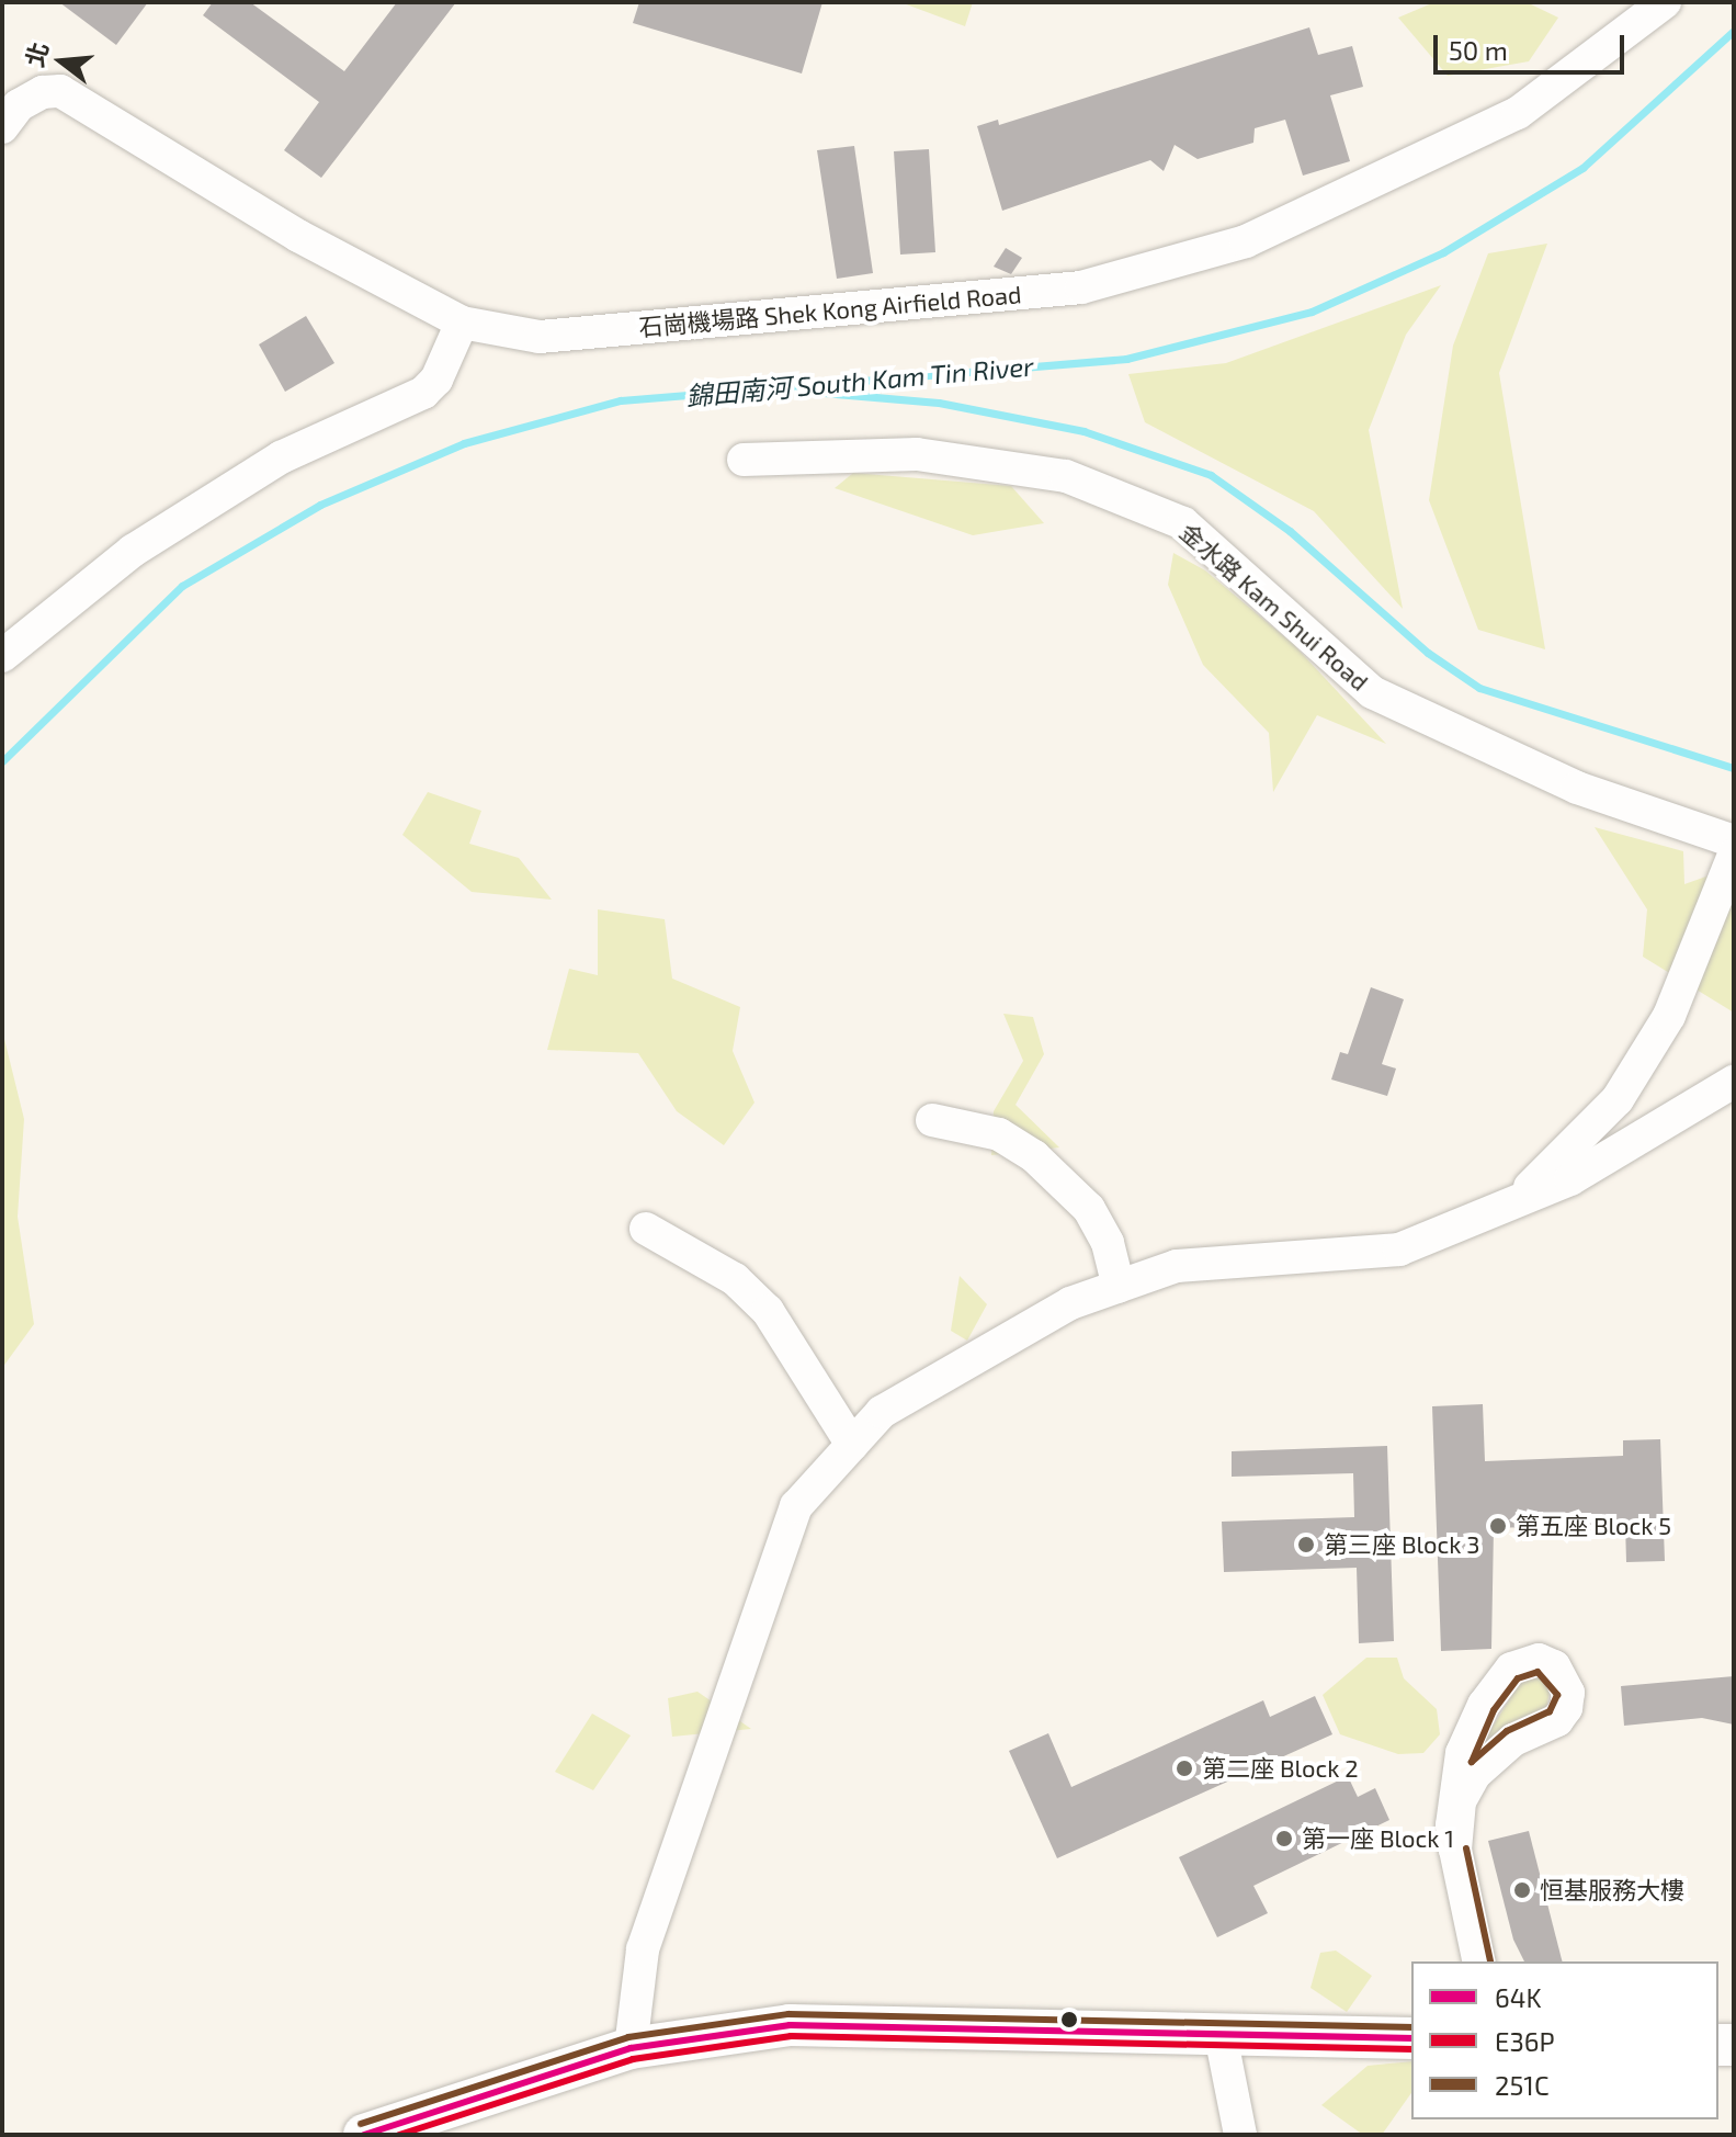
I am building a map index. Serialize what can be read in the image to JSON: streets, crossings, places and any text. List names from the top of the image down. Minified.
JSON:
{"streets":{"street":["石崗機場路 Shek Kong Airfield Road","金水路 Kam Shui Road"]},"water":["錦田南河 South Kam Tin River"],"places":["第五座 Block 5","第三座 Block 3","第二座 Block 2","第一座 Block 1","恒基服務大樓"],"lines":["transit line 251C","transit line 64K","transit line E36P"],"legend":["64K","E36P","251C"],"scale_bar":"50 m","north":"left"}
